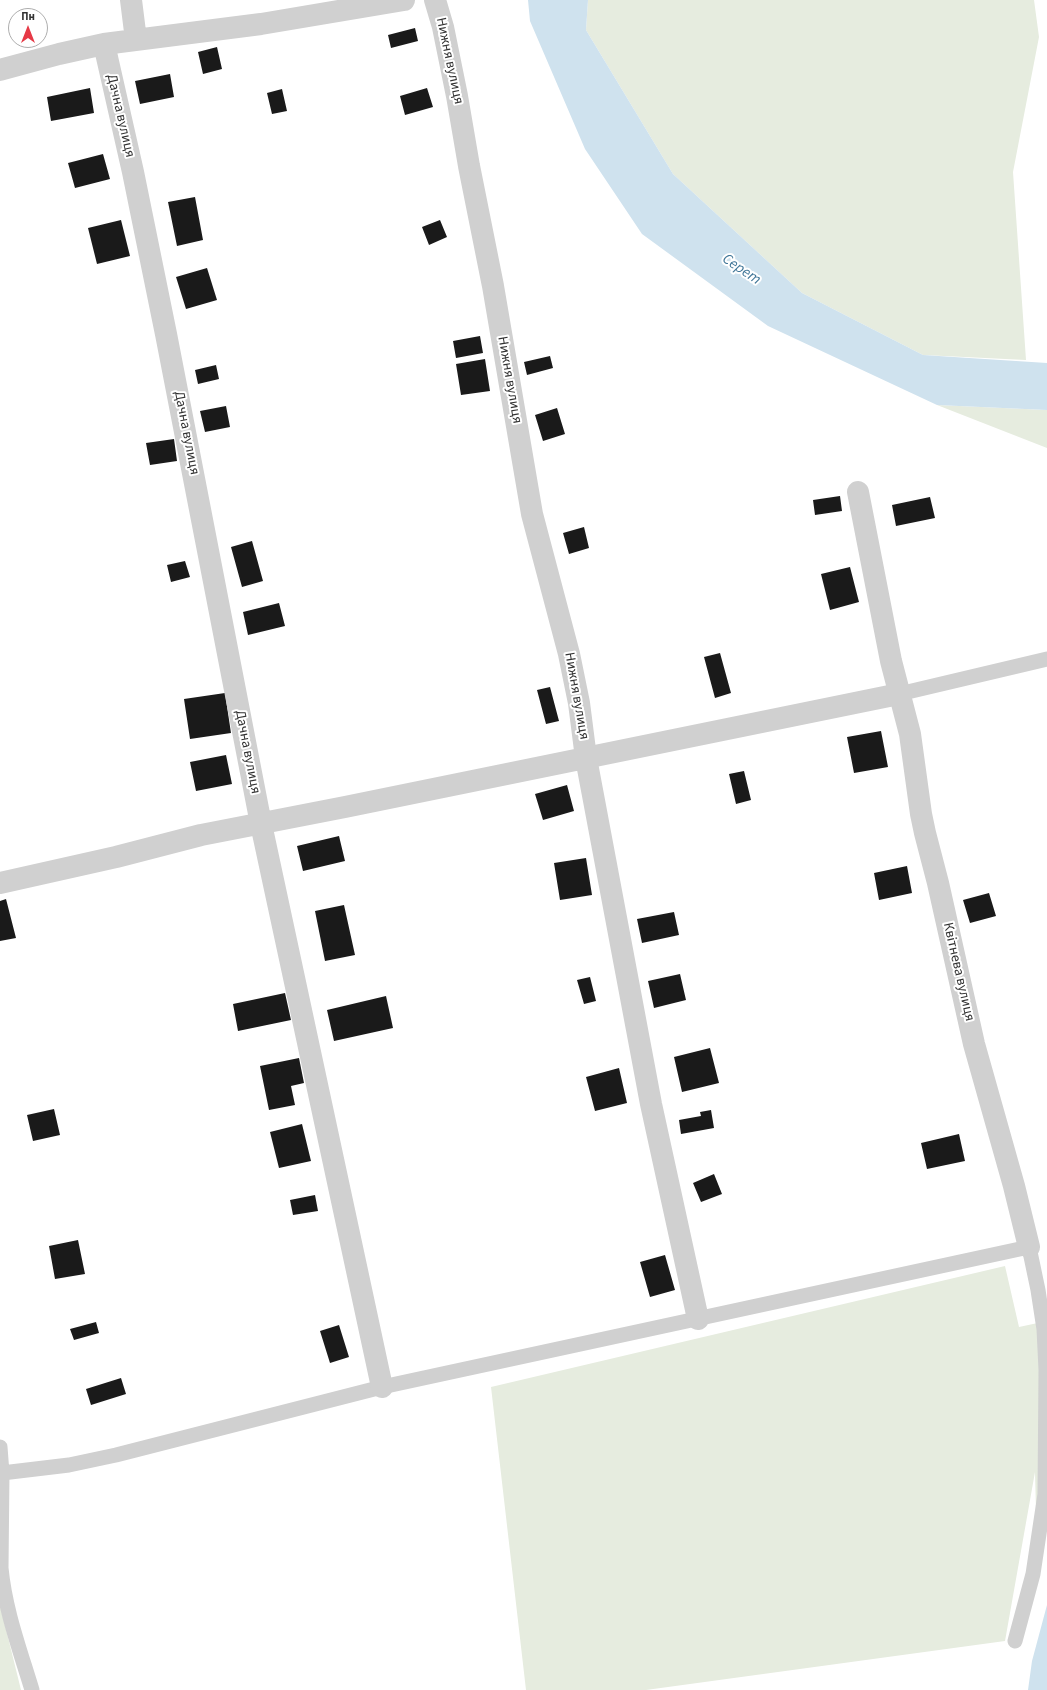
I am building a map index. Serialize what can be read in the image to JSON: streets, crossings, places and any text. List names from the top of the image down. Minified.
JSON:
{"streets":{"street":["Нижня вулиця","Дачна вулиця","Квітнева вулиця"]},"water":["Серет"],"north":"top"}
